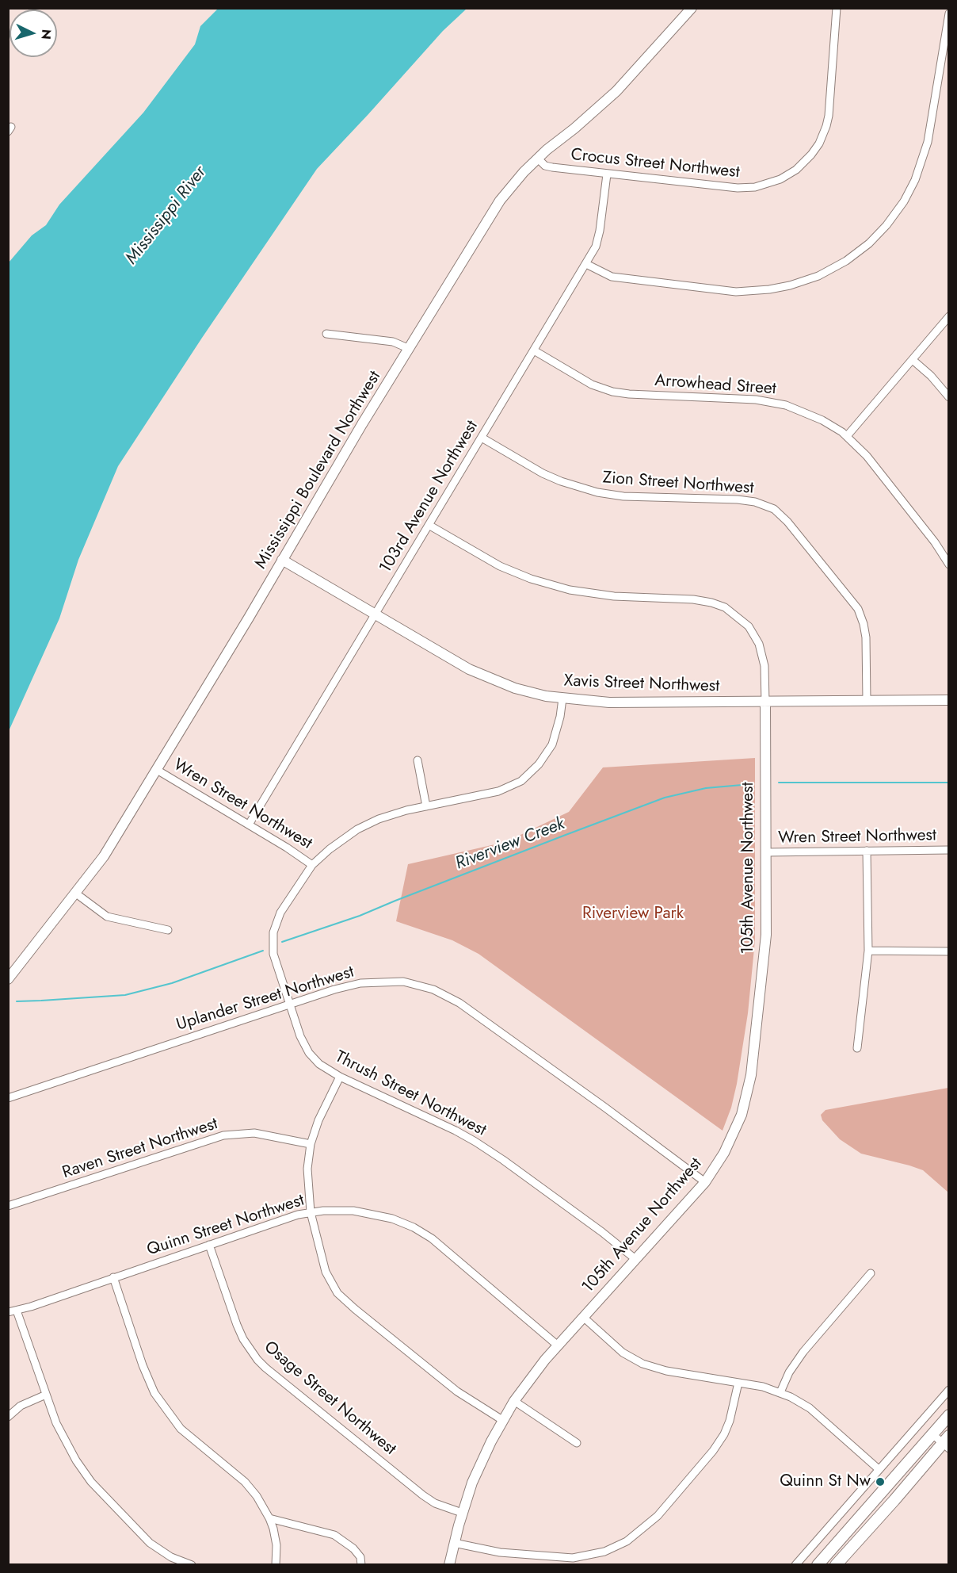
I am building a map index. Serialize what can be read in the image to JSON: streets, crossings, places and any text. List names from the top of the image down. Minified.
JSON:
{"streets":{"street":["Crocus Street Northwest","Arrowhead Street","Mississippi Boulevard Northwest","Zion Street Northwest","103rd Avenue Northwest","Xavis Street Northwest","Wren Street Northwest","105th Avenue Northwest","Uplander Street Northwest","Thrush Street Northwest","Raven Street Northwest","Quinn Street Northwest","Osage Street Northwest"]},"crossings":[["Crocus Street Northwest","Mississippi Boulevard Northwest"],["Crocus Street Northwest","103rd Avenue Northwest"],["Arrowhead Street","103rd Avenue Northwest"],["Mississippi Boulevard Northwest","Xavis Street Northwest"],["Mississippi Boulevard Northwest","Wren Street Northwest"],["Zion Street Northwest","103rd Avenue Northwest"],["Zion Street Northwest","Xavis Street Northwest"],["103rd Avenue Northwest","Xavis Street Northwest"],["103rd Avenue Northwest","Wren Street Northwest"],["Xavis Street Northwest","105th Avenue Northwest"],["Xavis Street Northwest","Thrush Street Northwest"],["Wren Street Northwest","105th Avenue Northwest"],["Wren Street Northwest","Thrush Street Northwest"],["105th Avenue Northwest","Uplander Street Northwest"],["105th Avenue Northwest","Thrush Street Northwest"],["105th Avenue Northwest","Quinn Street Northwest"],["105th Avenue Northwest","Osage Street Northwest"],["Uplander Street Northwest","Thrush Street Northwest"],["Quinn Street Northwest","Osage Street Northwest"]],"water":["Mississippi River","Riverview Creek"],"parks":["Riverview Park"],"places":["Quinn St Nw"],"north":"right"}
